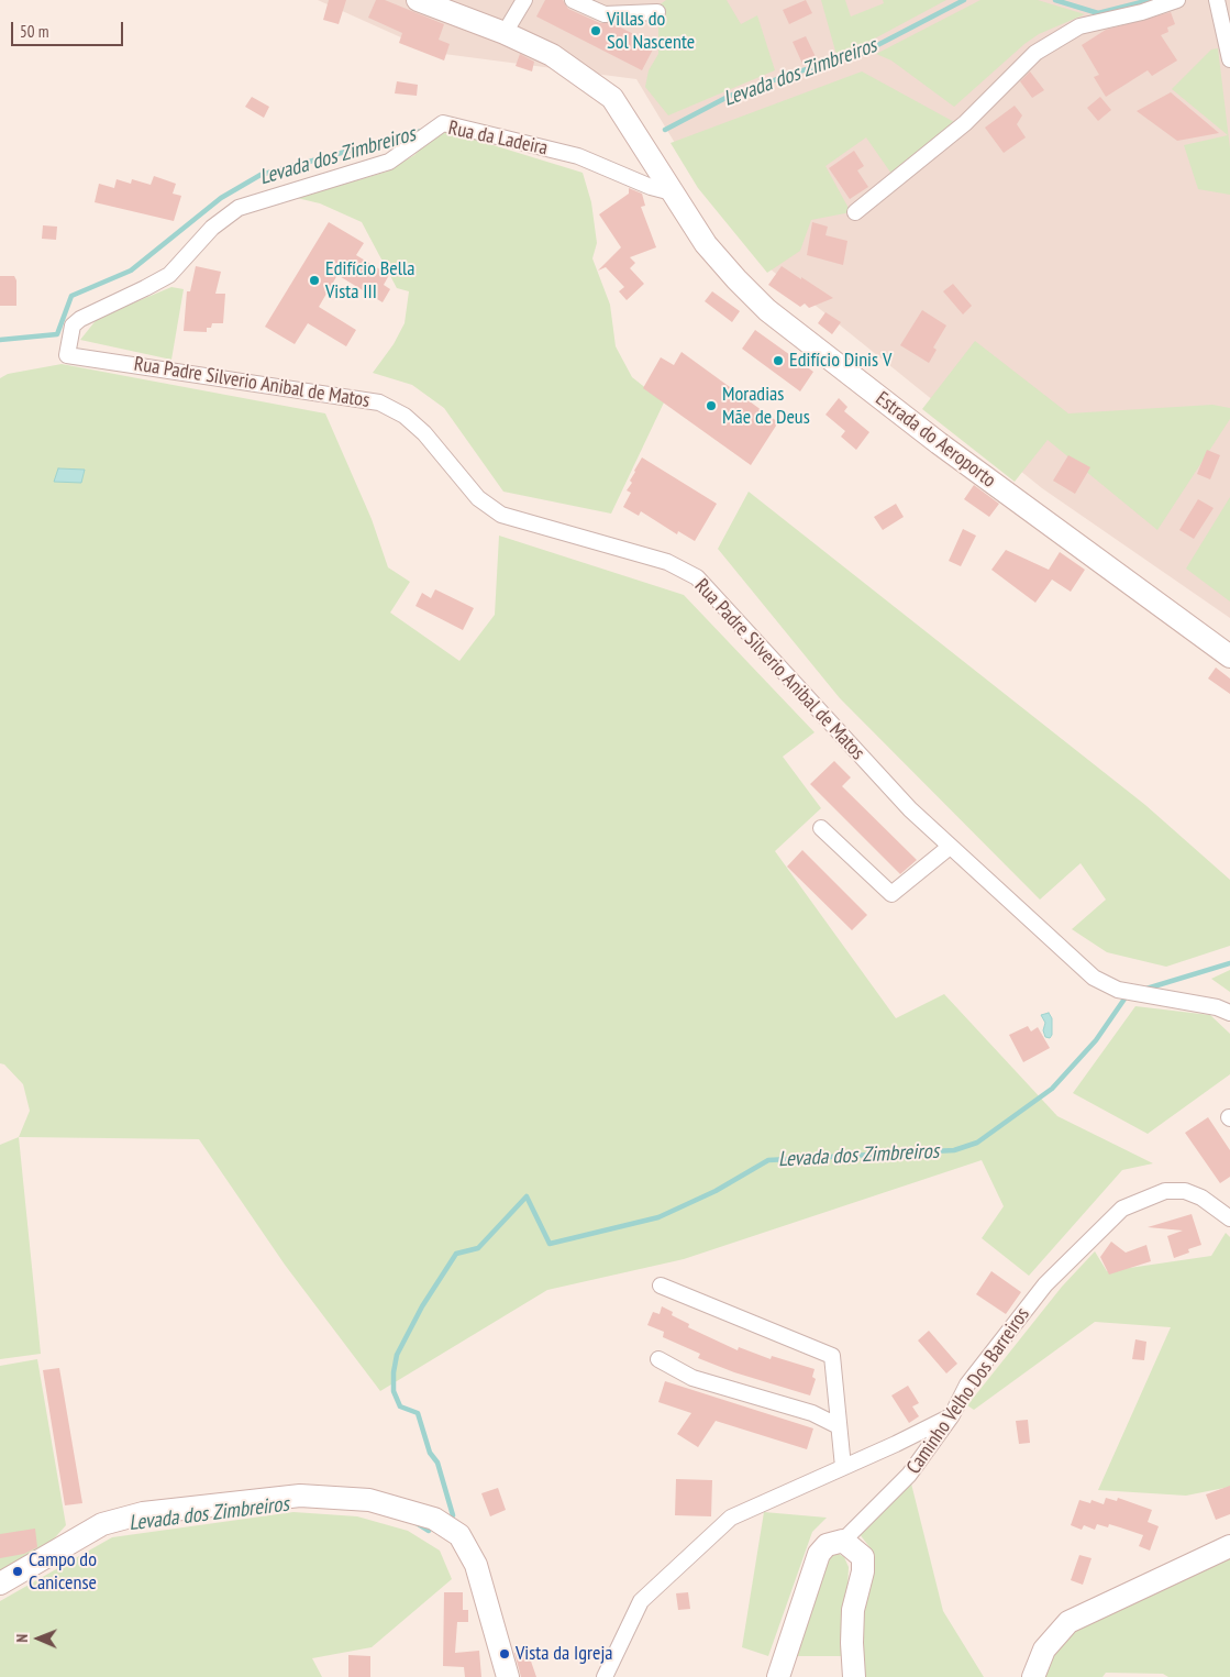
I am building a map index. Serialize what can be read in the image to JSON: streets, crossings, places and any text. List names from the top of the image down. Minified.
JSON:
{"streets":{"main road":["Estrada do Aeroporto"],"street":["Rua da Ladeira","Rua Padre Silverio Anibal de Matos","Caminho Velho Dos Barreiros"]},"crossings":[["Rua da Ladeira","Rua Padre Silverio Anibal de Matos"],["Rua da Ladeira","Estrada do Aeroporto"]],"water":["Levada dos Zimbreiros"],"places":["Villas do Sol Nascente","Edifício Bella Vista III","Edifício Dinis V","Moradias Mãe de Deus","Campo do Canicense","Vista da Igreja"],"scale_bar":"50 m","north":"left"}
